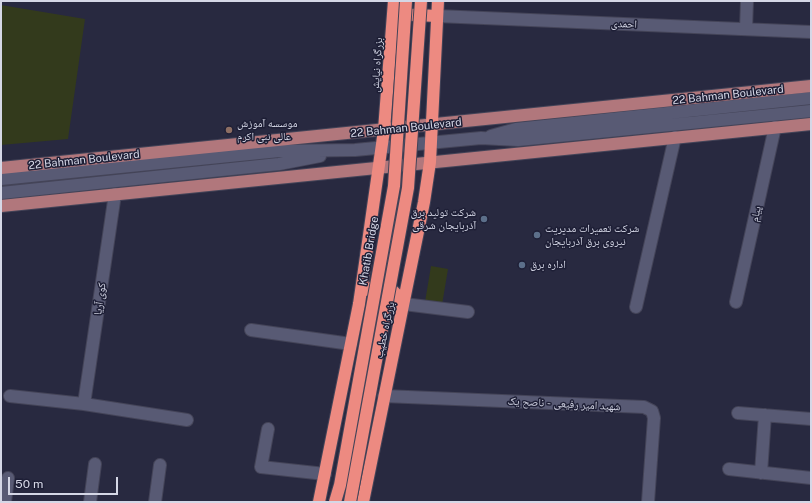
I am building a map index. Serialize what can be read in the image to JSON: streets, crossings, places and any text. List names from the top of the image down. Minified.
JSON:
{"streets":{"highway":["بزرگراه نیایش","Khatib Bridge","بزرگراه خطیب"],"main road":["22 Bahman Boulevard"],"street":["احمدی","پیام","کوی آریا","شهید امیر رفیعی - ناصح یک"]},"crossings":[["بزرگراه نیایش","22 Bahman Boulevard"],["22 Bahman Boulevard","بزرگراه خطیب"],["بزرگراه خطیب","شهید امیر رفیعی - ناصح یک"]],"places":["موسسه آموزش عالی نبی اکرم","شرکت تولید برق آذربایجان شرقی","شرکت تعمیرات مدیریت نیروی برق آذربایجان","اداره برق"],"scale_bar":"50 m"}
